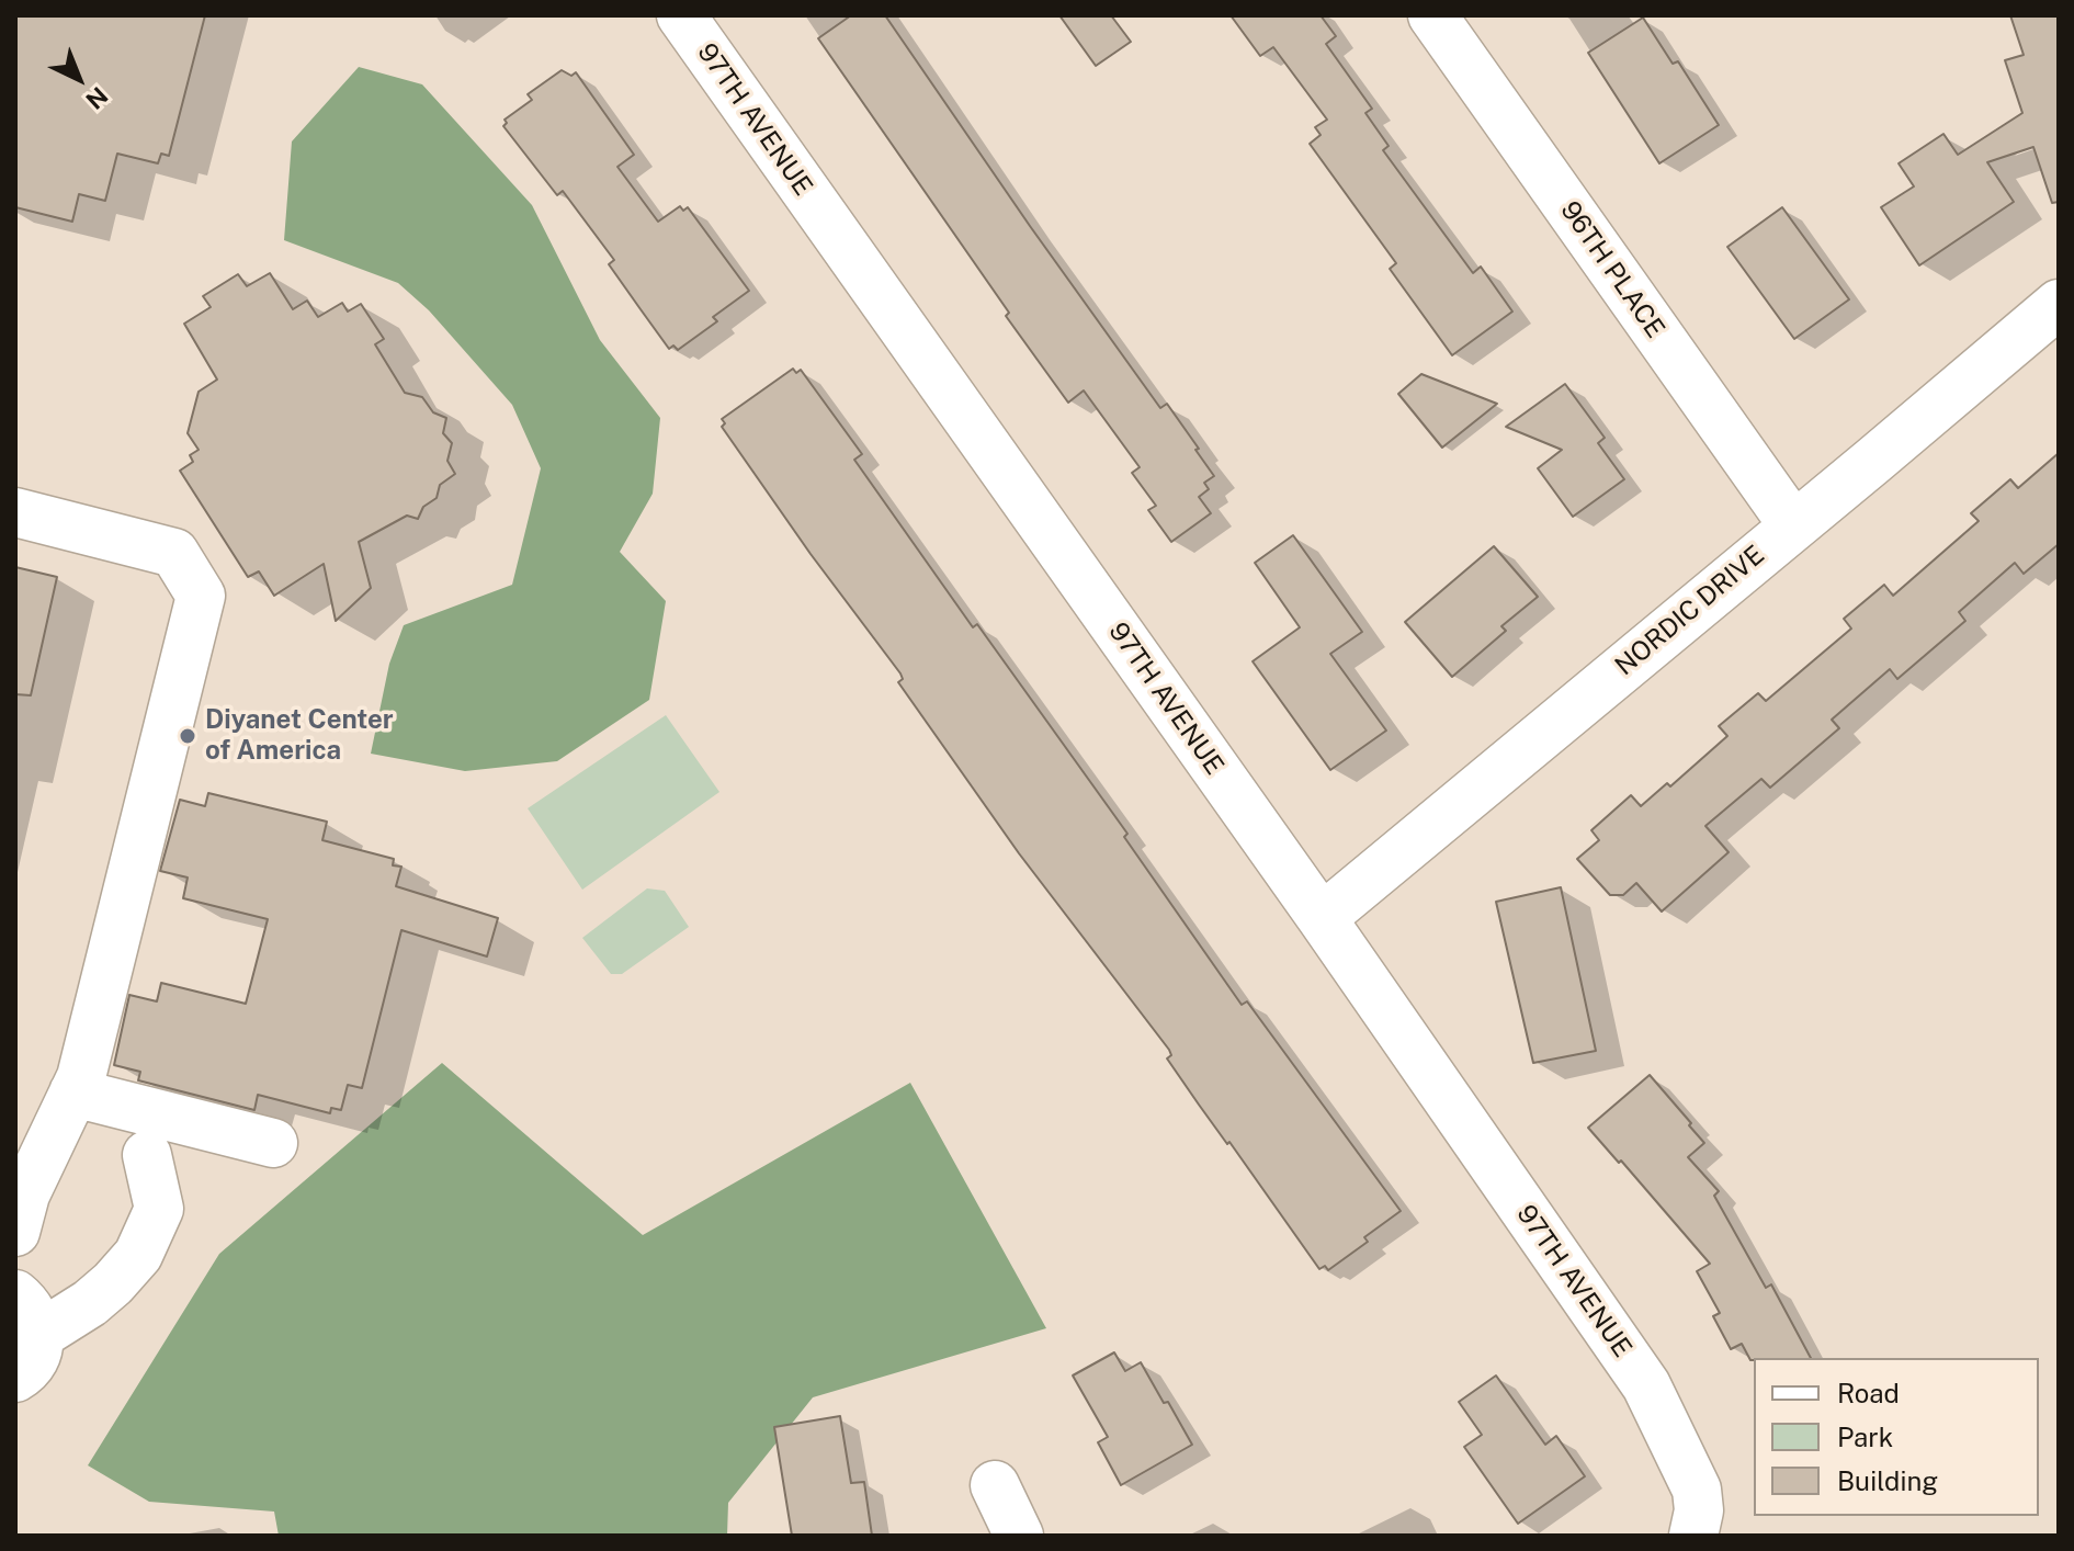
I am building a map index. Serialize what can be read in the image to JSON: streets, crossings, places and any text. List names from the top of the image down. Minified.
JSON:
{"streets":{"street":["97TH AVENUE","96TH PLACE","NORDIC DRIVE"]},"crossings":[["97TH AVENUE","NORDIC DRIVE"],["96TH PLACE","NORDIC DRIVE"]],"places":["Diyanet Center of America"],"legend":["Road","Park","Building"],"north":"bottom right"}
